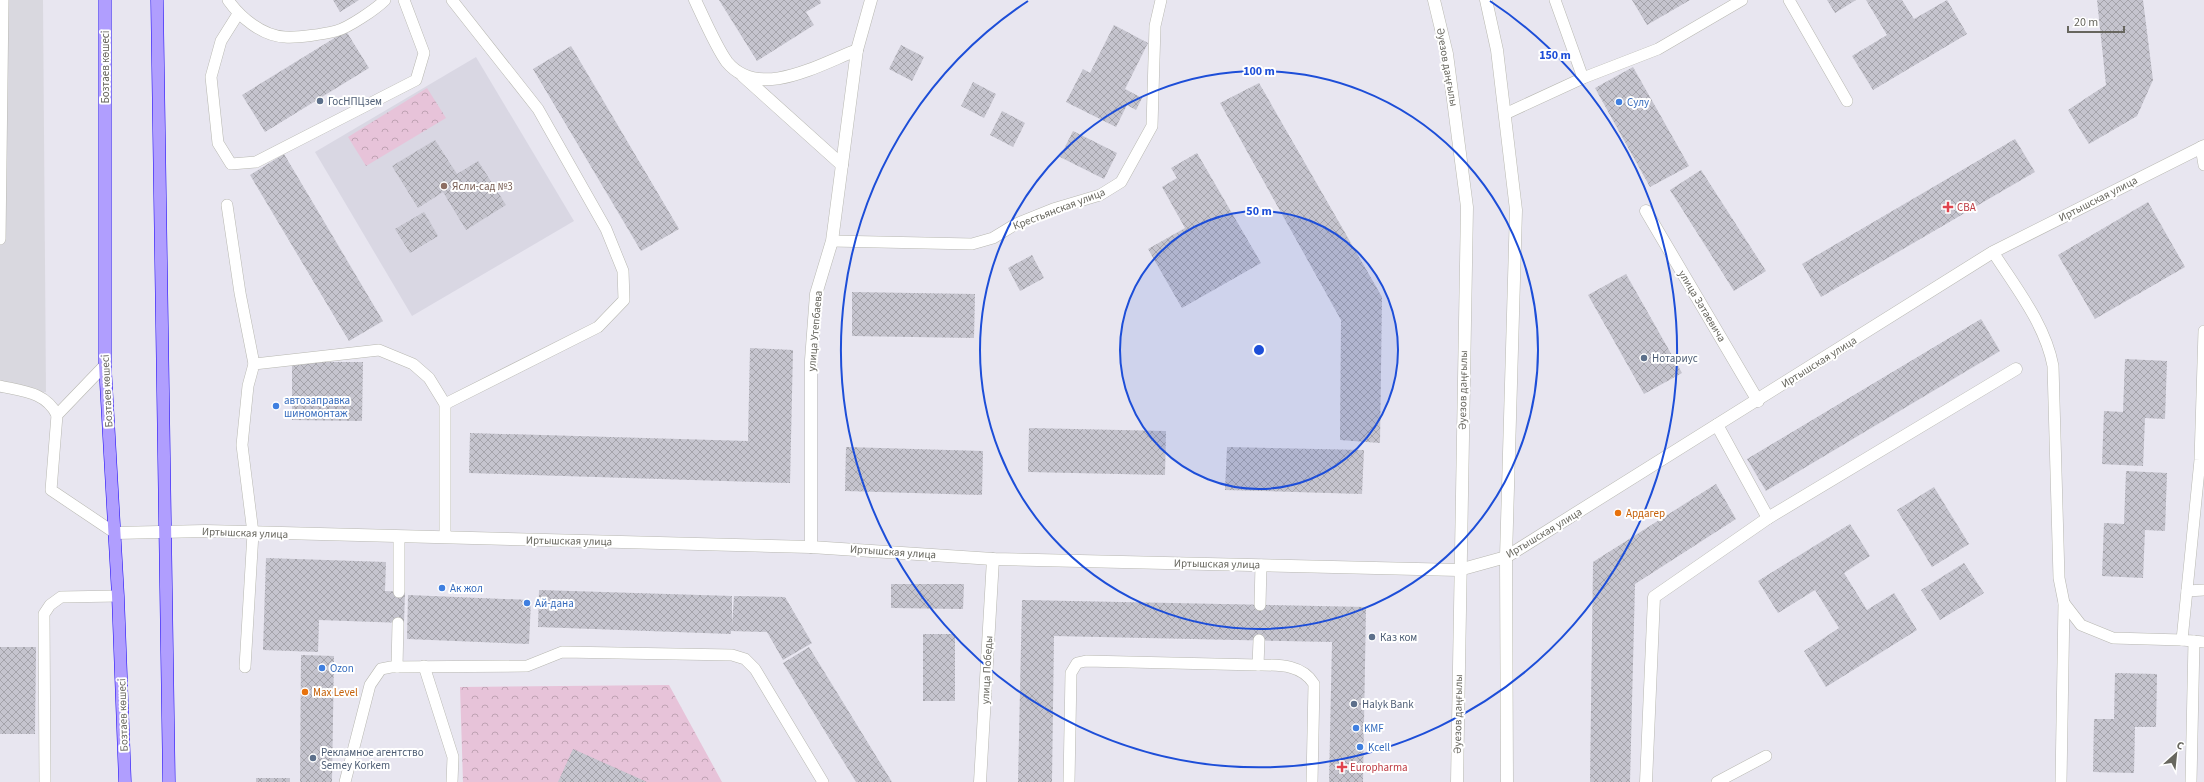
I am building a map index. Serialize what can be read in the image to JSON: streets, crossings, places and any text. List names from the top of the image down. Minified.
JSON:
{"streets":{"highway":["Бозтаев көшесі"],"street":["Әуезов даңғылы","Иртышская улица","улица Затаевича","улица Утепбаева","улица Победы"],"lane":["Крестьянская улица"]},"crossings":[["Бозтаев көшесі","Иртышская улица"],["Әуезов даңғылы","Иртышская улица"],["Иртышская улица","улица Затаевича"],["Иртышская улица","улица Утепбаева"],["Иртышская улица","улица Победы"],["Крестьянская улица","улица Утепбаева"]],"places":{"other":["ГосНПЦзем","Сулу","Ясли-сад №3","Нотариус","автозаправка шиномонтаж","Ардагер","Ак жол","Ай-дана","Каз ком","Ozon","Max Level","Halyk Bank","KMF","Kcell","Рекламное агентство Semey Korkem"],"health":["СВА","Europharma"]},"scale_bar":"20 m","north":"top right","rings":["150 m","100 m","50 m"]}
